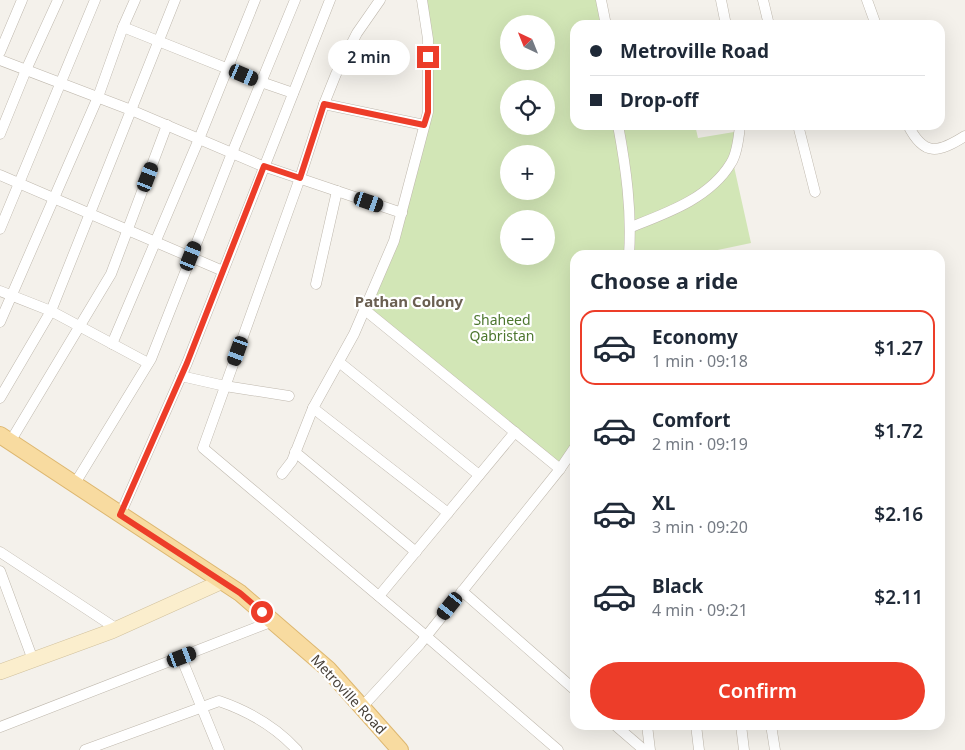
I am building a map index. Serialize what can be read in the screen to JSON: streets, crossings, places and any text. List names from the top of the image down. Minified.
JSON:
{"streets":{"main road":["Metroville Road"]},"districts":["Pathan Colony"],"parks":["Shaheed Qabristan"],"north":"top left","page":{"map_buttons":["+","−"],"banner":["Metroville Road","Drop-off"],"bubble":"2 min","heading":"Choose a ride","list":[{"name":"Economy","note":"1 min · 09:18","value":"$1.27"},{"name":"Comfort","note":"2 min · 09:19","value":"$1.72"},{"name":"XL","note":"3 min · 09:20","value":"$2.16"},{"name":"Black","note":"4 min · 09:21","value":"$2.11"}],"buttons":"Confirm"}}
